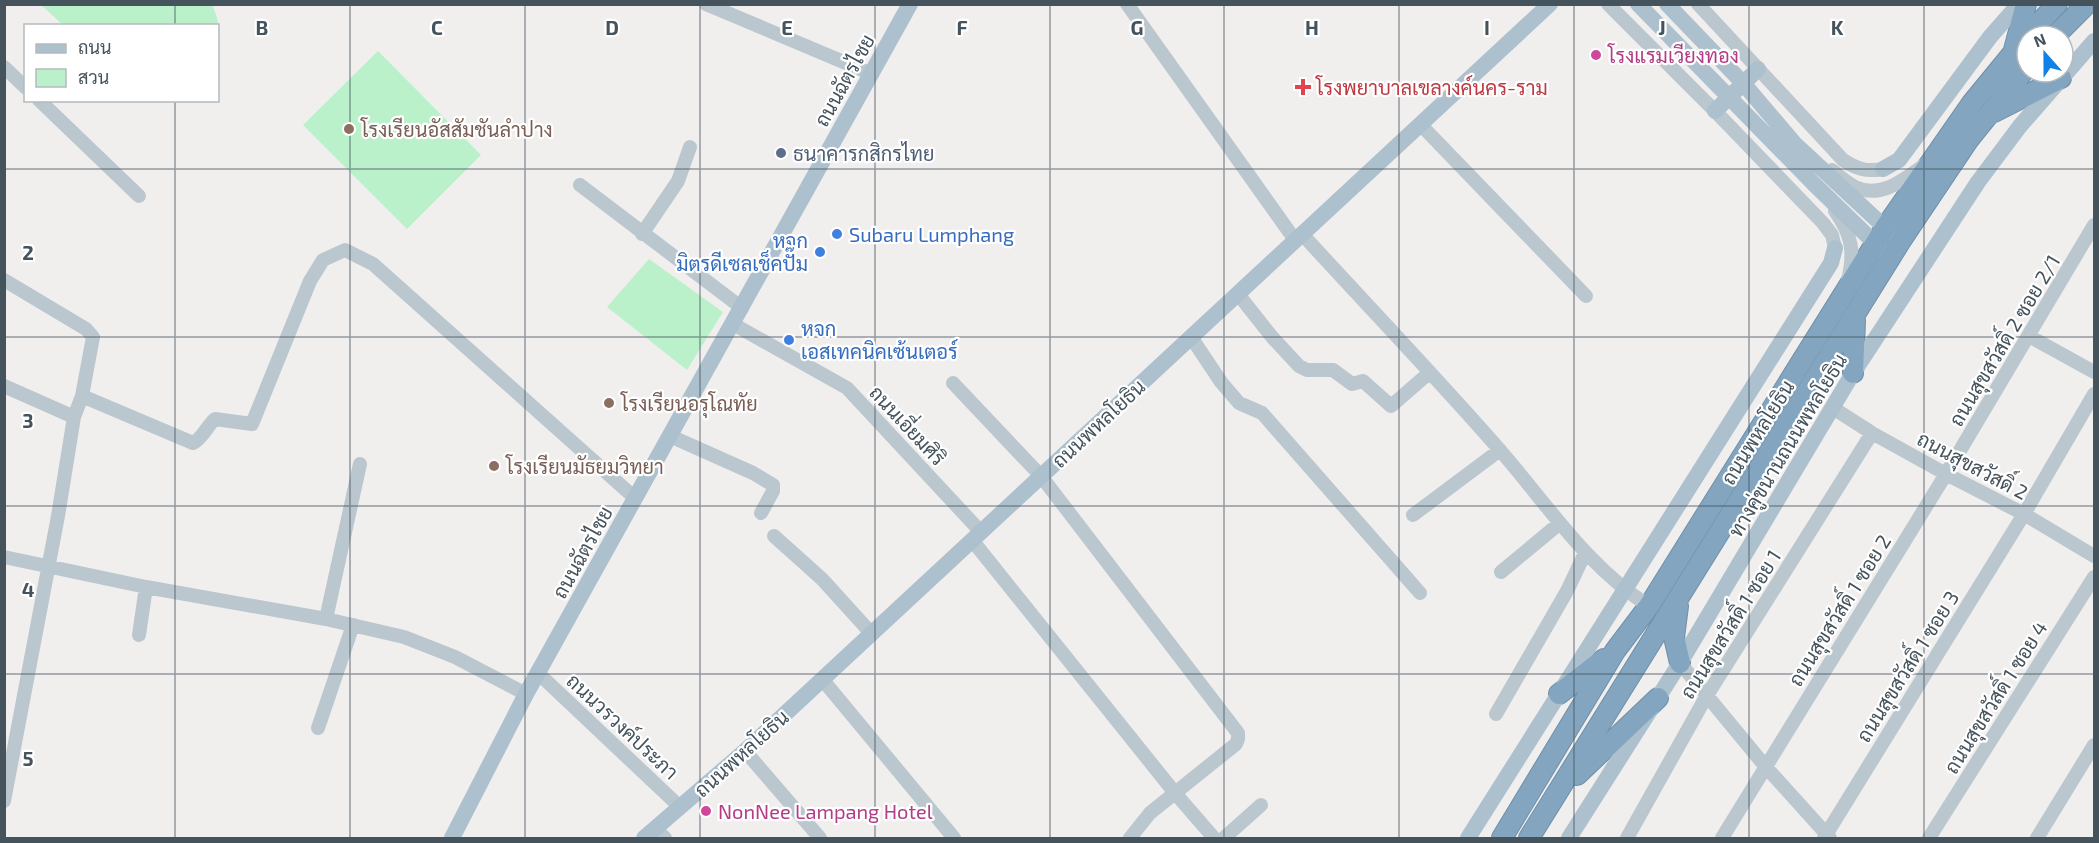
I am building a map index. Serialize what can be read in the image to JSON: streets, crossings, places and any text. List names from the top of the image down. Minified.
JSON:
{"streets":{"highway":["ถนนพหลโยธิน"],"main road":["ถนนฉัตรไชย","ทางคู่ขนานถนนพหลโยธิน"],"street":["ถนนสุขสวัสดิ์ 2 ซอย 2/1","ถนนเอี่ยมศิริ","ถนนสุขสวัสดิ์ 2","ถนนสุขสวัสดิ์ 1 ซอย 2","ถนนสุขสวัสดิ์ 1 ซอย 1","ถนนสุขสวัสดิ์ 1 ซอย 3","ถนนสุขสวัสดิ์ 1 ซอย 4","ถนนวรวงค์ประภา"]},"crossings":[["ถนนฉัตรไชย","ถนนเอี่ยมศิริ"],["ถนนฉัตรไชย","ถนนวรวงค์ประภา"],["ถนนสุขสวัสดิ์ 2 ซอย 2/1","ถนนสุขสวัสดิ์ 2"],["ถนนสุขสวัสดิ์ 2 ซอย 2/1","ถนนสุขสวัสดิ์ 1 ซอย 2"],["ถนนพหลโยธิน","ถนนเอี่ยมศิริ"],["ถนนพหลโยธิน","ถนนวรวงค์ประภา"],["ทางคู่ขนานถนนพหลโยธิน","ถนนสุขสวัสดิ์ 2"],["ถนนสุขสวัสดิ์ 2","ถนนสุขสวัสดิ์ 1 ซอย 2"],["ถนนสุขสวัสดิ์ 2","ถนนสุขสวัสดิ์ 1 ซอย 1"],["ถนนสุขสวัสดิ์ 2","ถนนสุขสวัสดิ์ 1 ซอย 3"]],"places":{"other":["โรงแรมเวียงทอง","โรงเรียนอัสสัมชันลำปาง","ธนาคารกสิกรไทย","Subaru Lumphang","หจก มิตรดีเซลเช็คปั๊ม","หจก เอสเทคนิคเซ้นเตอร์","โรงเรียนอรุโณทัย","โรงเรียนมัธยมวิทยา","NonNee Lampang Hotel"],"health":["โรงพยาบาลเขลางค์นคร-ราม"]},"legend":["ถนน","สวน"],"north":"top","grid":{"columns":["B","C","D","E","F","G","H","I","J","K"],"rows":["2","3","4","5"]}}
